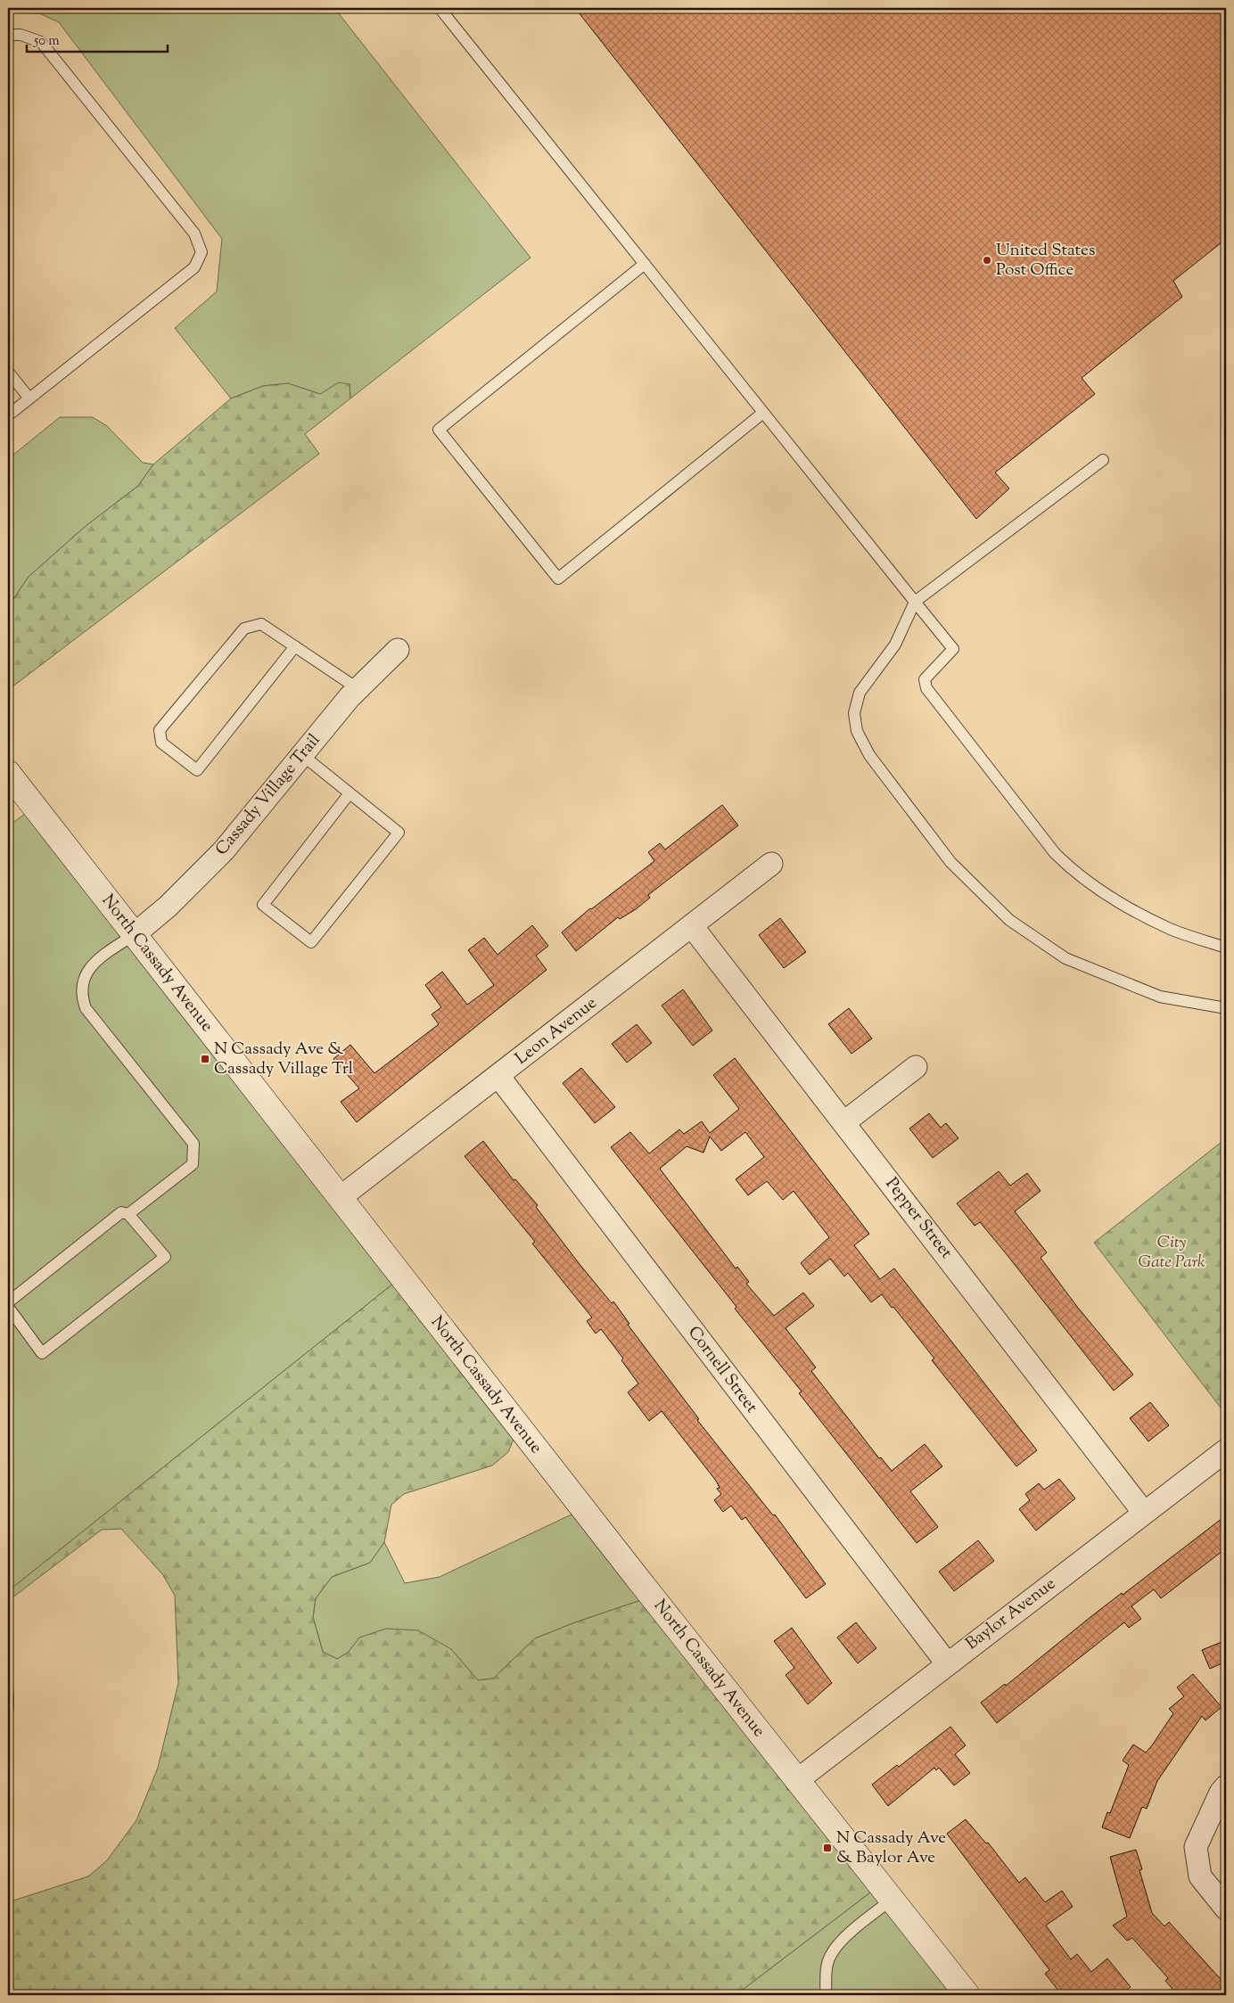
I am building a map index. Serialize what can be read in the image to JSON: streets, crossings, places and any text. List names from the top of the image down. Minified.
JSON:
{"streets":{"main road":["North Cassady Avenue"],"street":["Cassady Village Trail","Leon Avenue","Pepper Street","Cornell Street","Baylor Avenue"]},"crossings":[["Cassady Village Trail","North Cassady Avenue"],["North Cassady Avenue","Leon Avenue"],["North Cassady Avenue","Baylor Avenue"],["Leon Avenue","Pepper Street"],["Leon Avenue","Cornell Street"],["Pepper Street","Baylor Avenue"],["Cornell Street","Baylor Avenue"]],"parks":["City Gate Park"],"places":{"other":["United States Post Office"],"transit":["N Cassady Ave & Cassady Village Trl","N Cassady Ave & Baylor Ave"]},"scale_bar":"50 m"}
